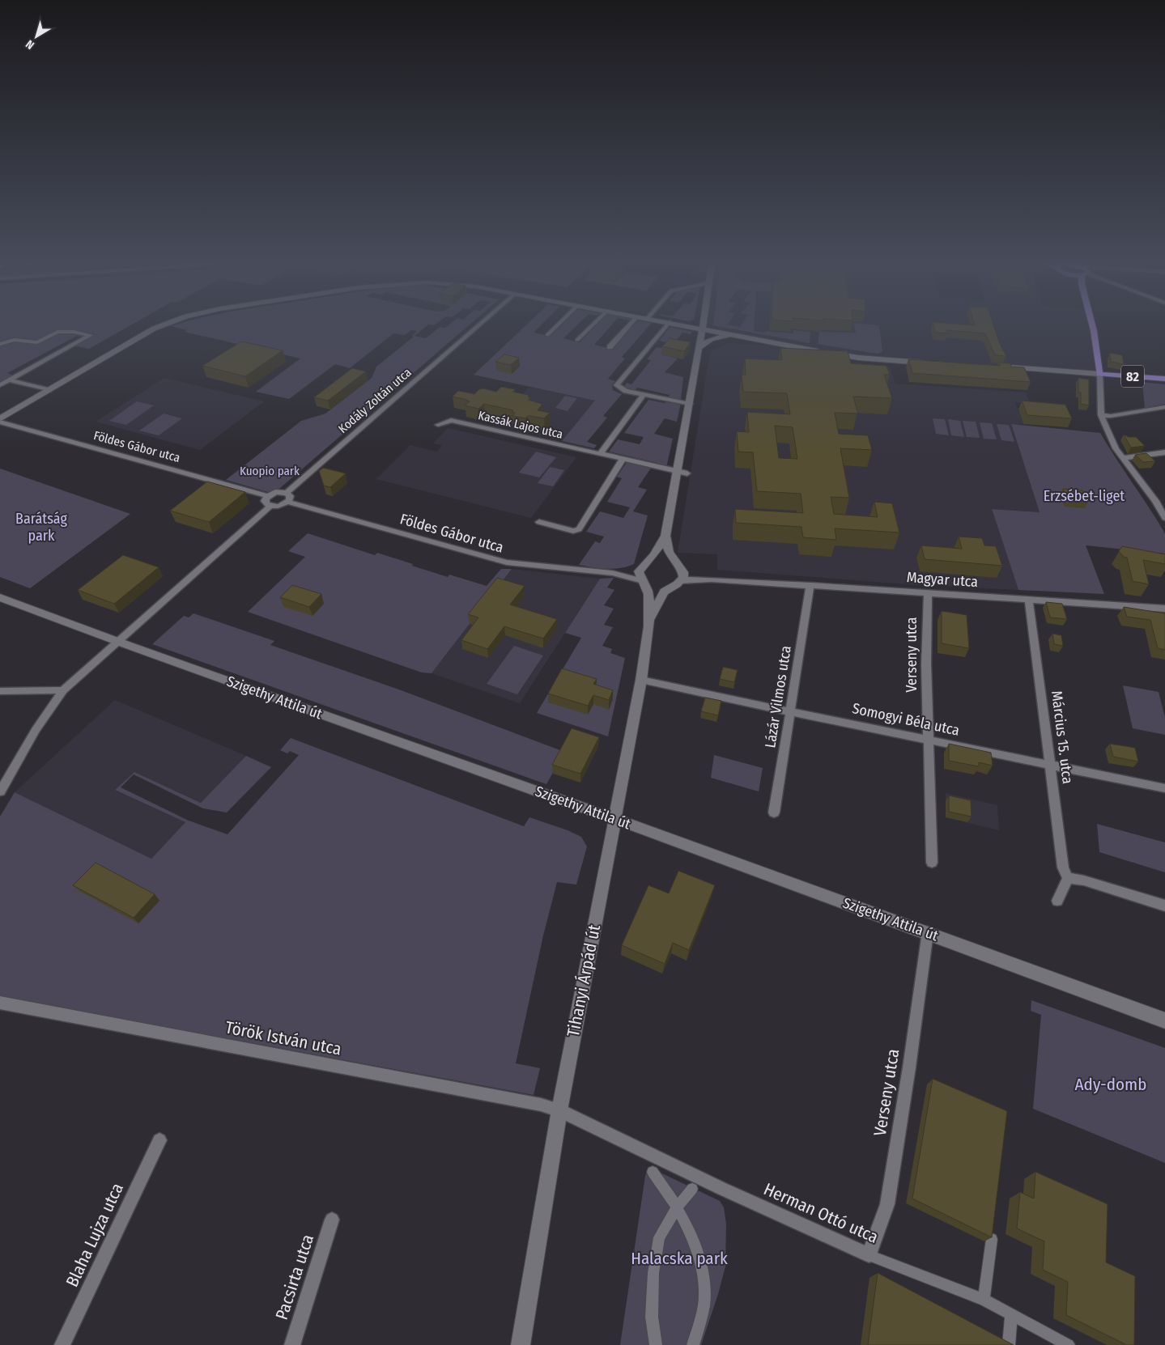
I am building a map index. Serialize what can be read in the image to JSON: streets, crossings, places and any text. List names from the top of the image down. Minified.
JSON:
{"streets":{"main road":["82"],"street":["Kodály Zoltán utca","Kassák Lajos utca","Földes Gábor utca","Magyar utca","Verseny utca","Lázár Vilmos utca","Szigethy Attila út","Somogyi Béla utca","Március 15. utca","Tihanyi Árpád út","Török István utca","Herman Ottó utca","Blaha Lujza utca","Pacsirta utca"]},"crossings":[["Földes Gábor utca","Tihanyi Árpád út"],["Magyar utca","Verseny utca"],["Magyar utca","Lázár Vilmos utca"],["Magyar utca","Március 15. utca"],["Magyar utca","Tihanyi Árpád út"],["Verseny utca","Szigethy Attila út"],["Verseny utca","Somogyi Béla utca"],["Verseny utca","Herman Ottó utca"],["Lázár Vilmos utca","Somogyi Béla utca"],["Szigethy Attila út","Tihanyi Árpád út"],["Somogyi Béla utca","Március 15. utca"],["Somogyi Béla utca","Tihanyi Árpád út"],["Tihanyi Árpád út","Török István utca"],["Tihanyi Árpád út","Herman Ottó utca"],["Török István utca","Herman Ottó utca"]],"parks":["Kuopio park","Erzsébet-liget","Barátság park","Ady-domb","Halacska park"],"north":"bottom left"}
